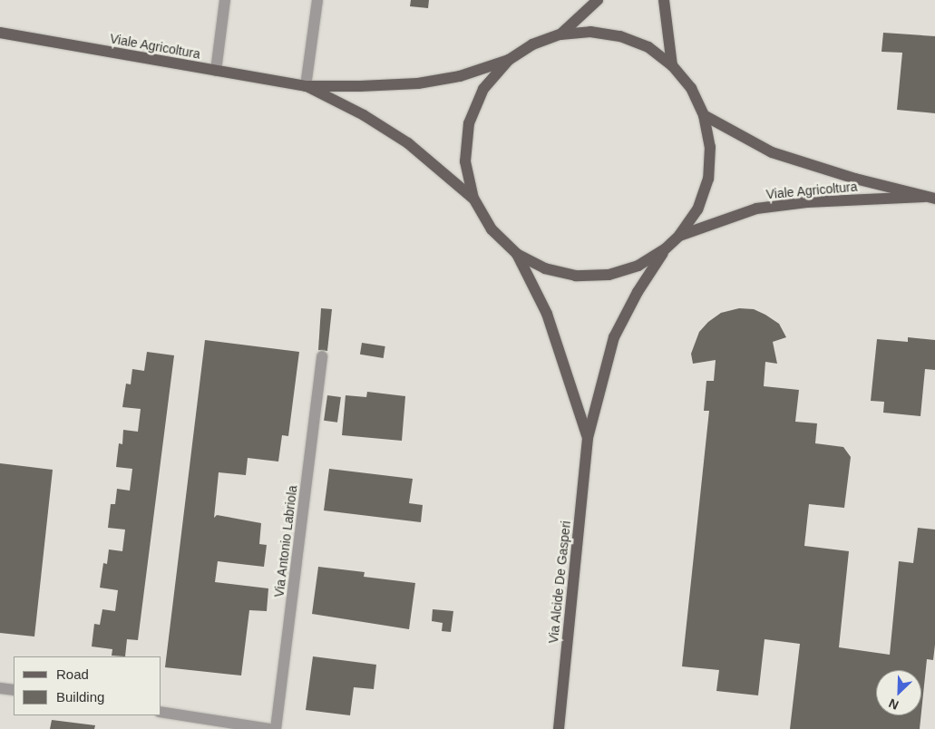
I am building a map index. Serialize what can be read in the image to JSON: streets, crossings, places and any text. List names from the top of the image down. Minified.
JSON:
{"streets":{"main road":["Viale Agricoltura","Via Alcide De Gasperi"],"street":["Via Antonio Labriola"]},"crossings":[["Viale Agricoltura","Via Alcide De Gasperi"]],"legend":["Road","Building"],"north":"bottom left"}
